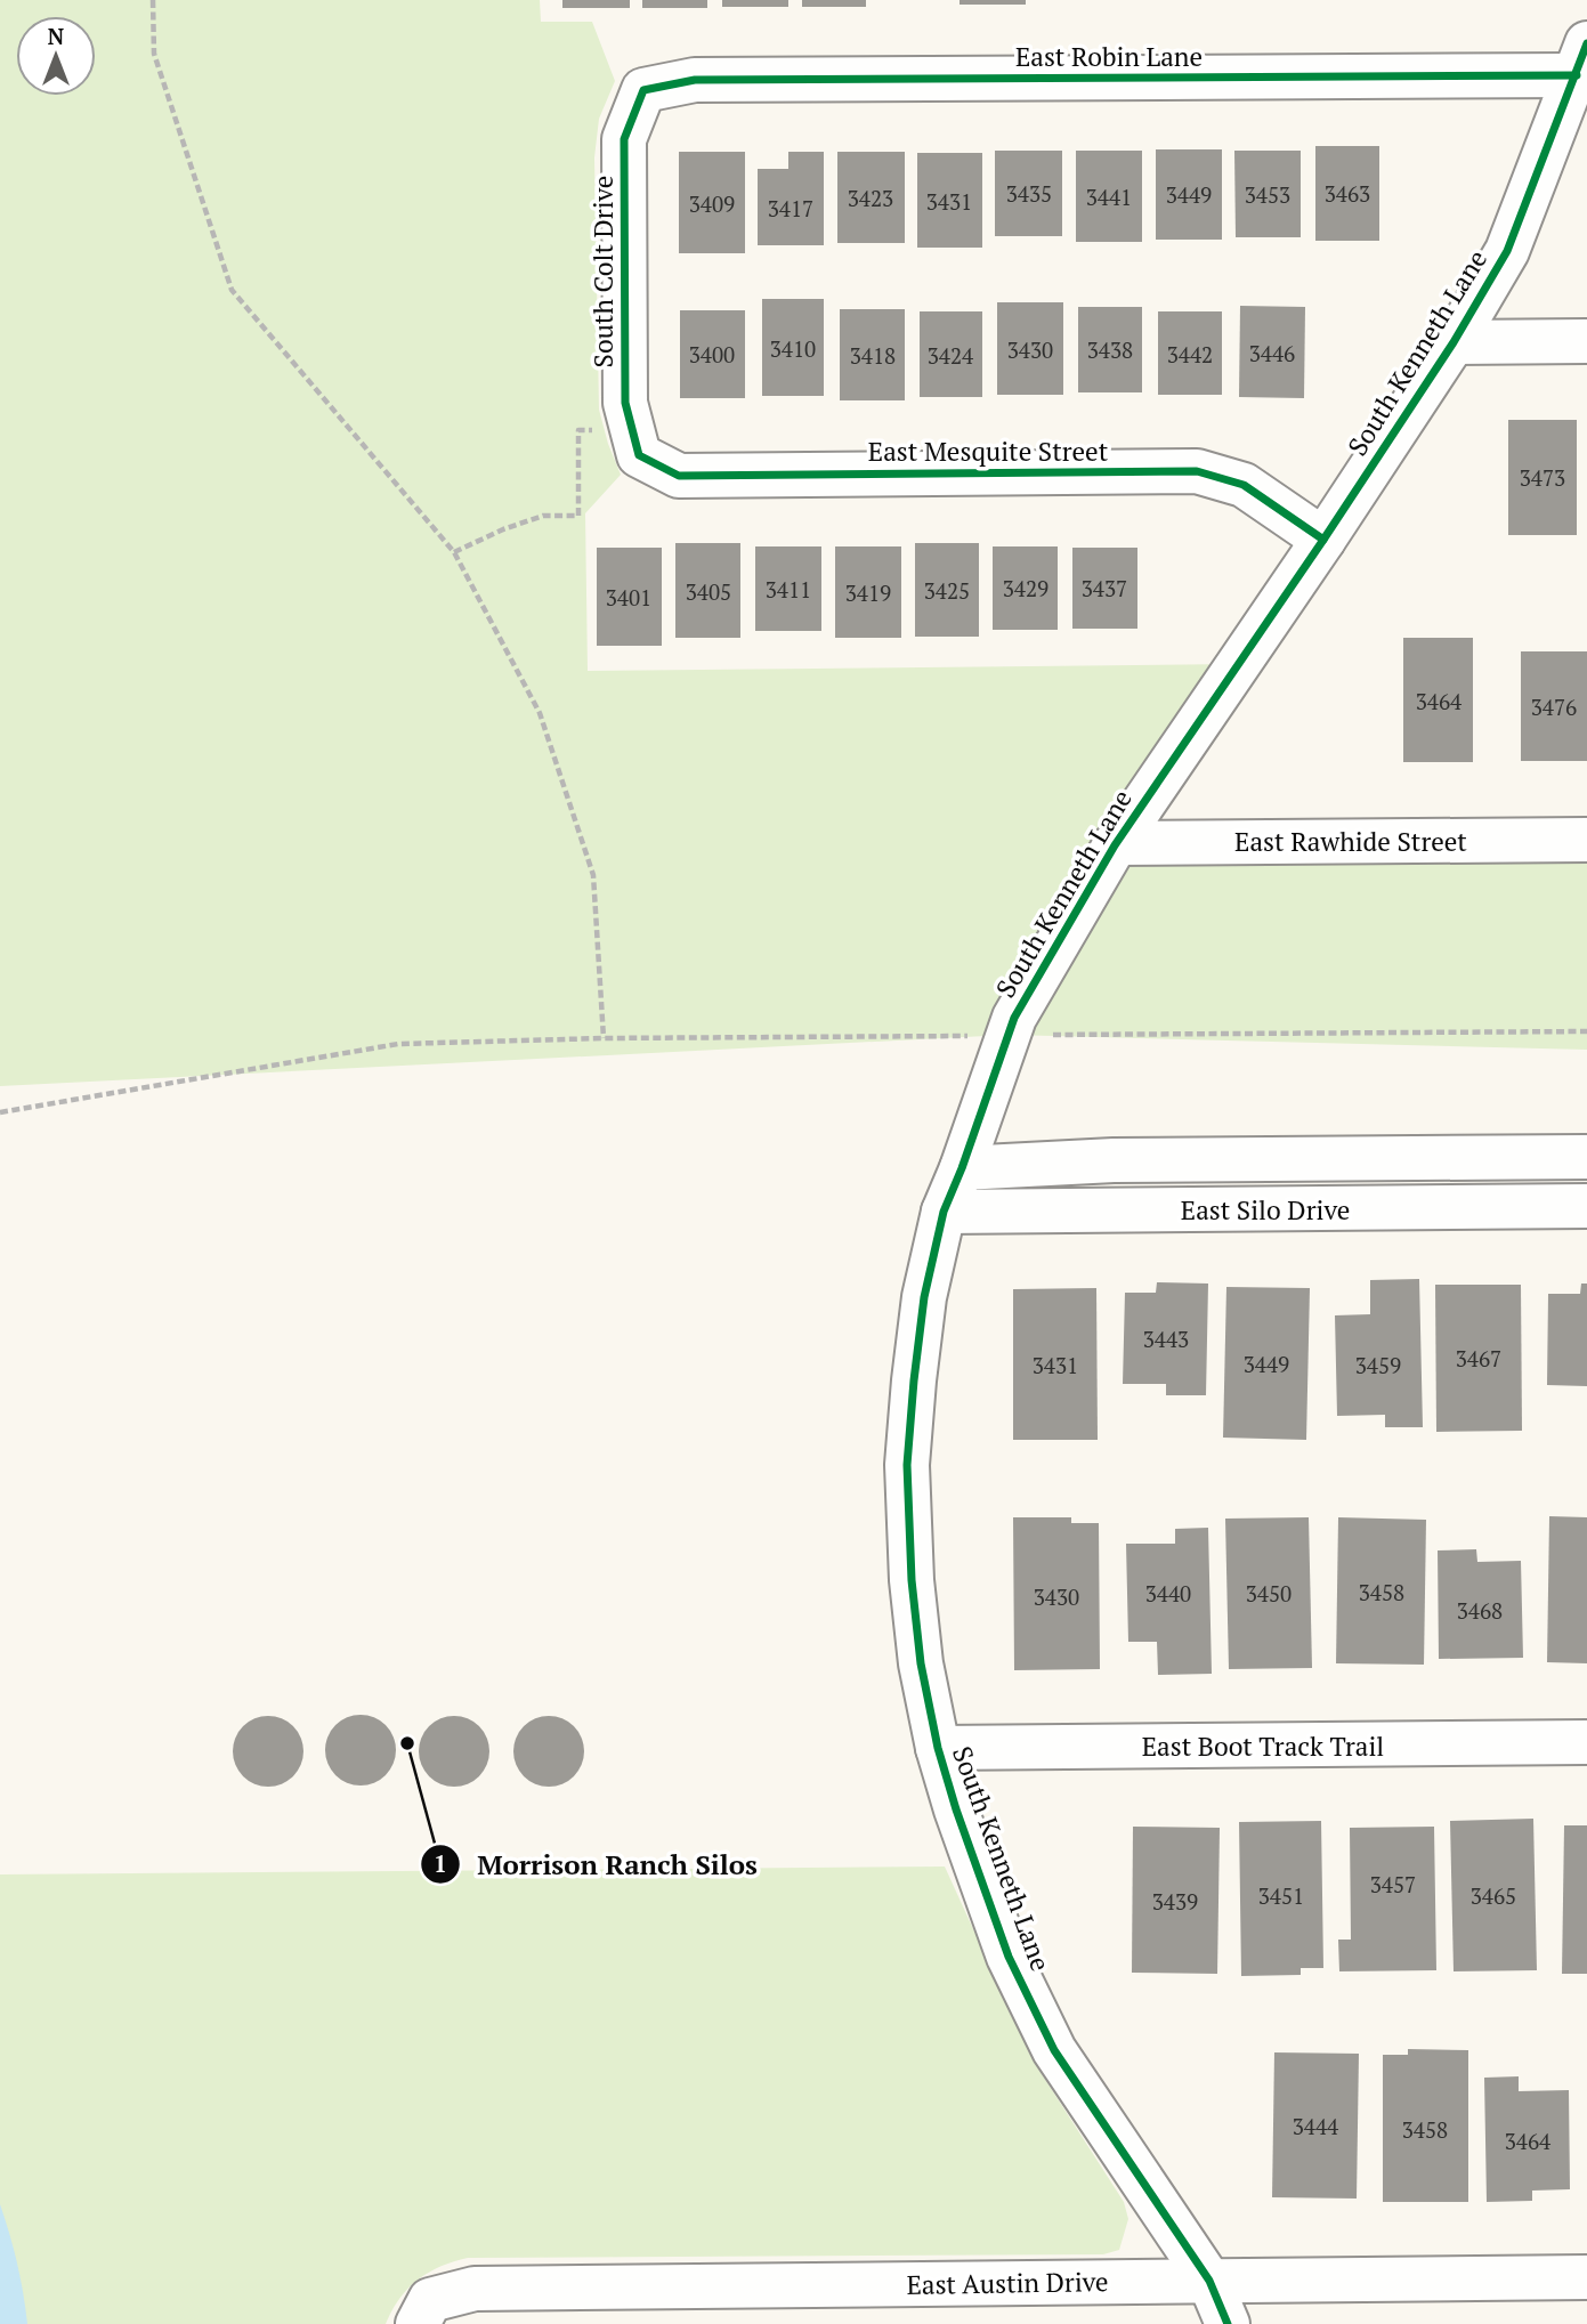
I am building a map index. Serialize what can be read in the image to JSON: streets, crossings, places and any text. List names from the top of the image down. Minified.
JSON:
{"streets":{"street":["East Robin Lane","South Colt Drive","South Kenneth Lane","East Mesquite Street","East Rawhide Street","East Silo Drive","East Boot Track Trail","East Austin Drive"]},"crossings":[["East Robin Lane","South Colt Drive"],["East Robin Lane","South Kenneth Lane"],["South Colt Drive","East Mesquite Street"],["South Kenneth Lane","East Mesquite Street"],["South Kenneth Lane","East Rawhide Street"],["South Kenneth Lane","East Silo Drive"],["South Kenneth Lane","East Boot Track Trail"],["South Kenneth Lane","East Austin Drive"]],"places":["Morrison Ranch Silos"],"house_numbers":["3435","3463","3449","3453","3441","3423","3431","3409","3417","3410","3430","3438","3446","3400","3442","3418","3424","3473","3429","3437","3411","3425","3405","3419","3401","3464","3476","3443","3467","3449","3431","3459","3458","3440","3450","3430","3468","3457","3451","3465","3439","3444","3458","3464"],"north":"top"}
